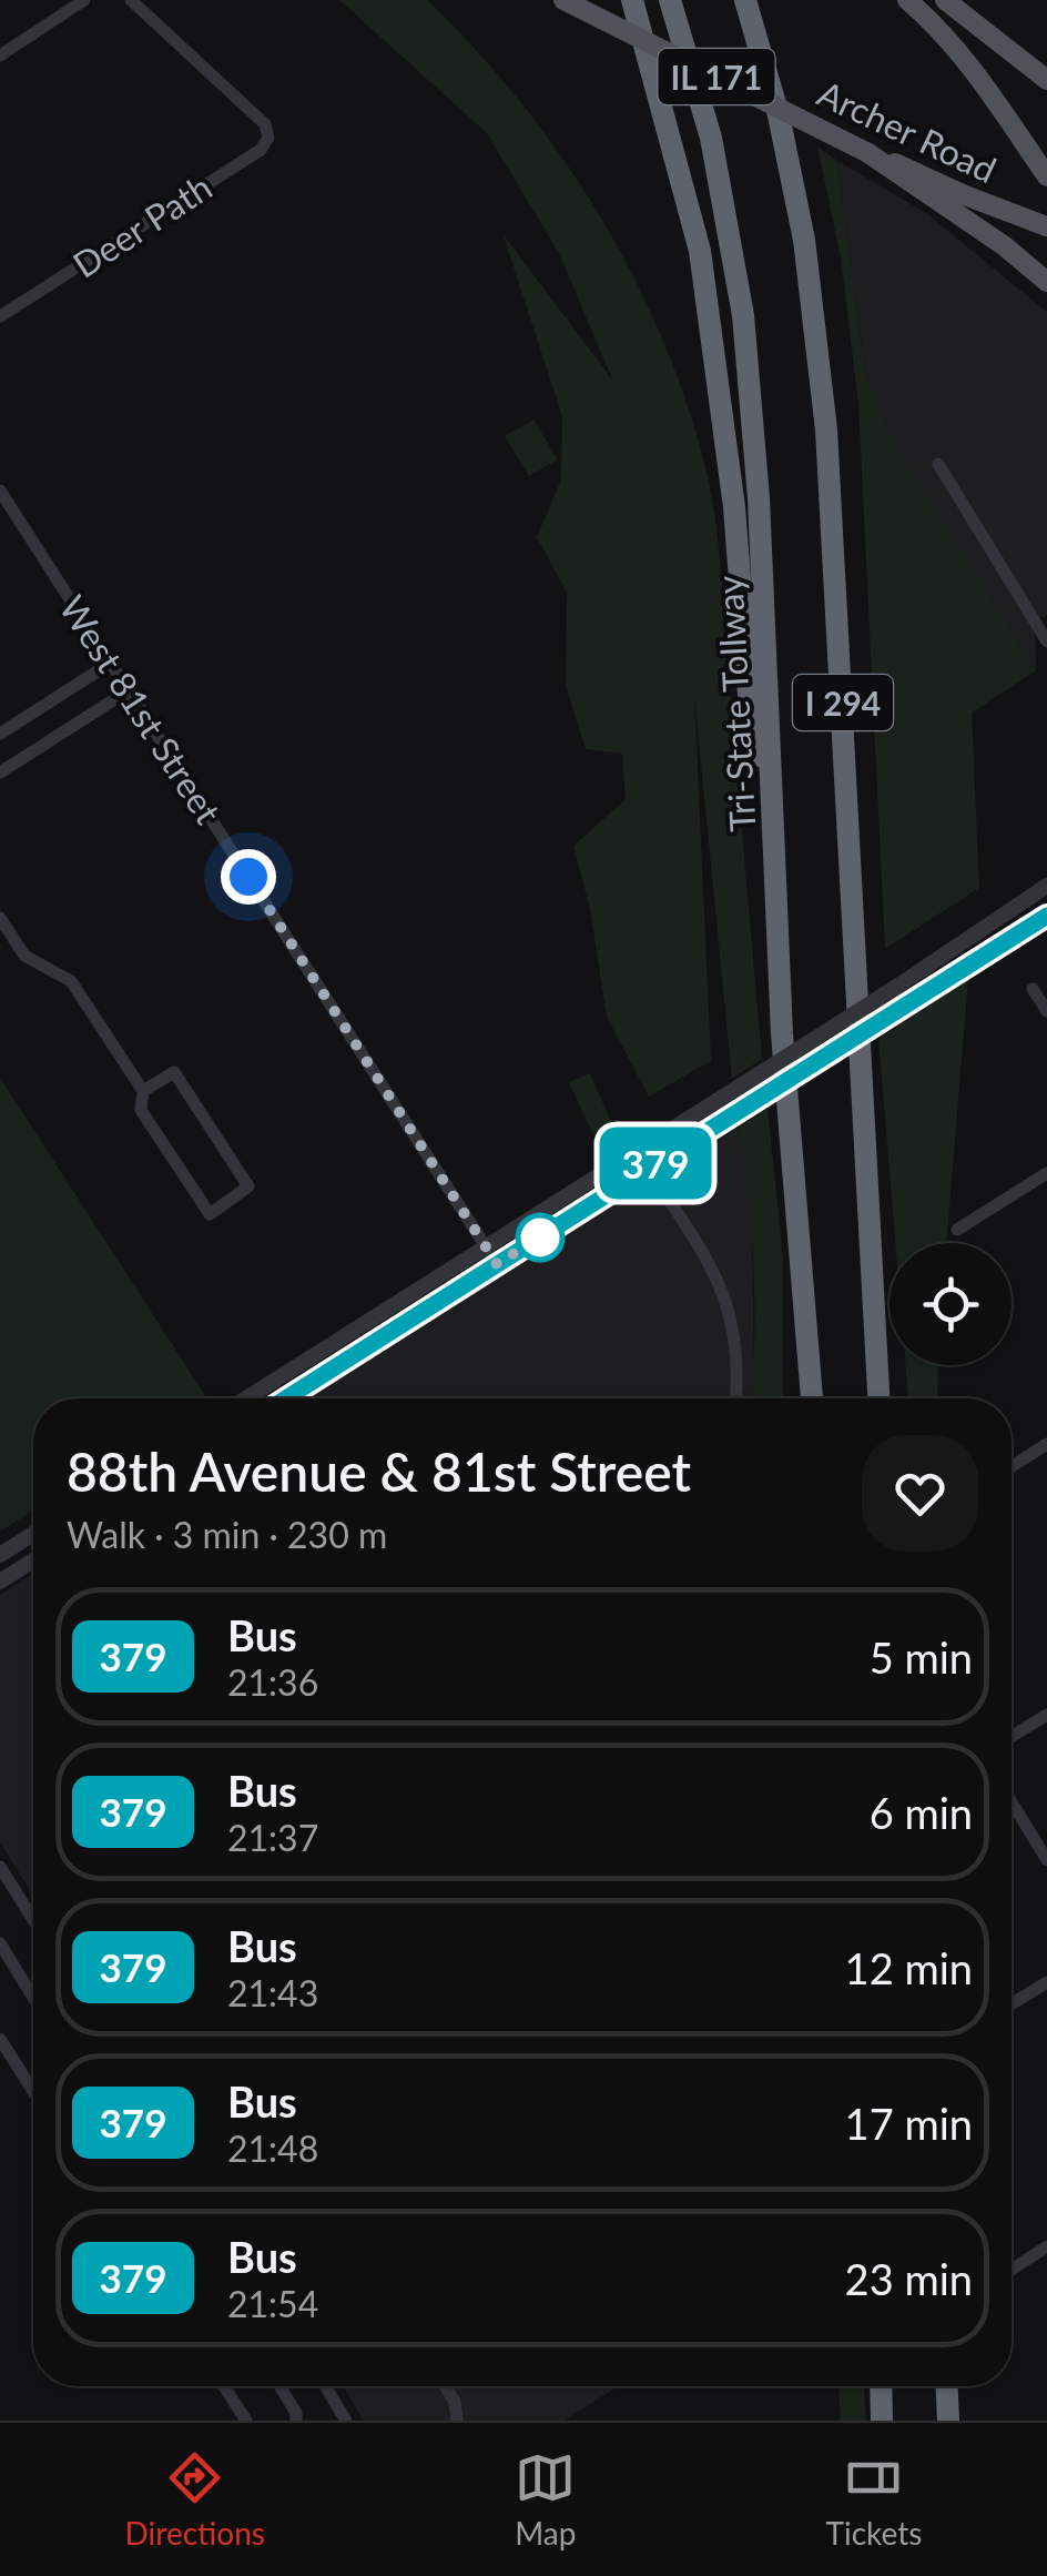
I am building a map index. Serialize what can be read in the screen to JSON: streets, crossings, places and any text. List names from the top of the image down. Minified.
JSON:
{"streets":{"highway":["I 294","Tri-State Tollway"],"main road":["IL 171","Archer Road"],"street":["Deer Path","West 81st Street"]},"lines":["bus line 379"],"page":{"on_map":"379","heading":["88th Avenue & 81st Street","Walk · 3 min · 230 m"],"list":[{"mark":"379","name":"Bus","note":"21:36","value":"5 min"},{"mark":"379","name":"Bus","note":"21:37","value":"6 min"},{"mark":"379","name":"Bus","note":"21:43","value":"12 min"},{"mark":"379","name":"Bus","note":"21:48","value":"17 min"},{"mark":"379","name":"Bus","note":"21:54","value":"23 min"}],"tabs":["Directions","Map","Tickets"]}}
